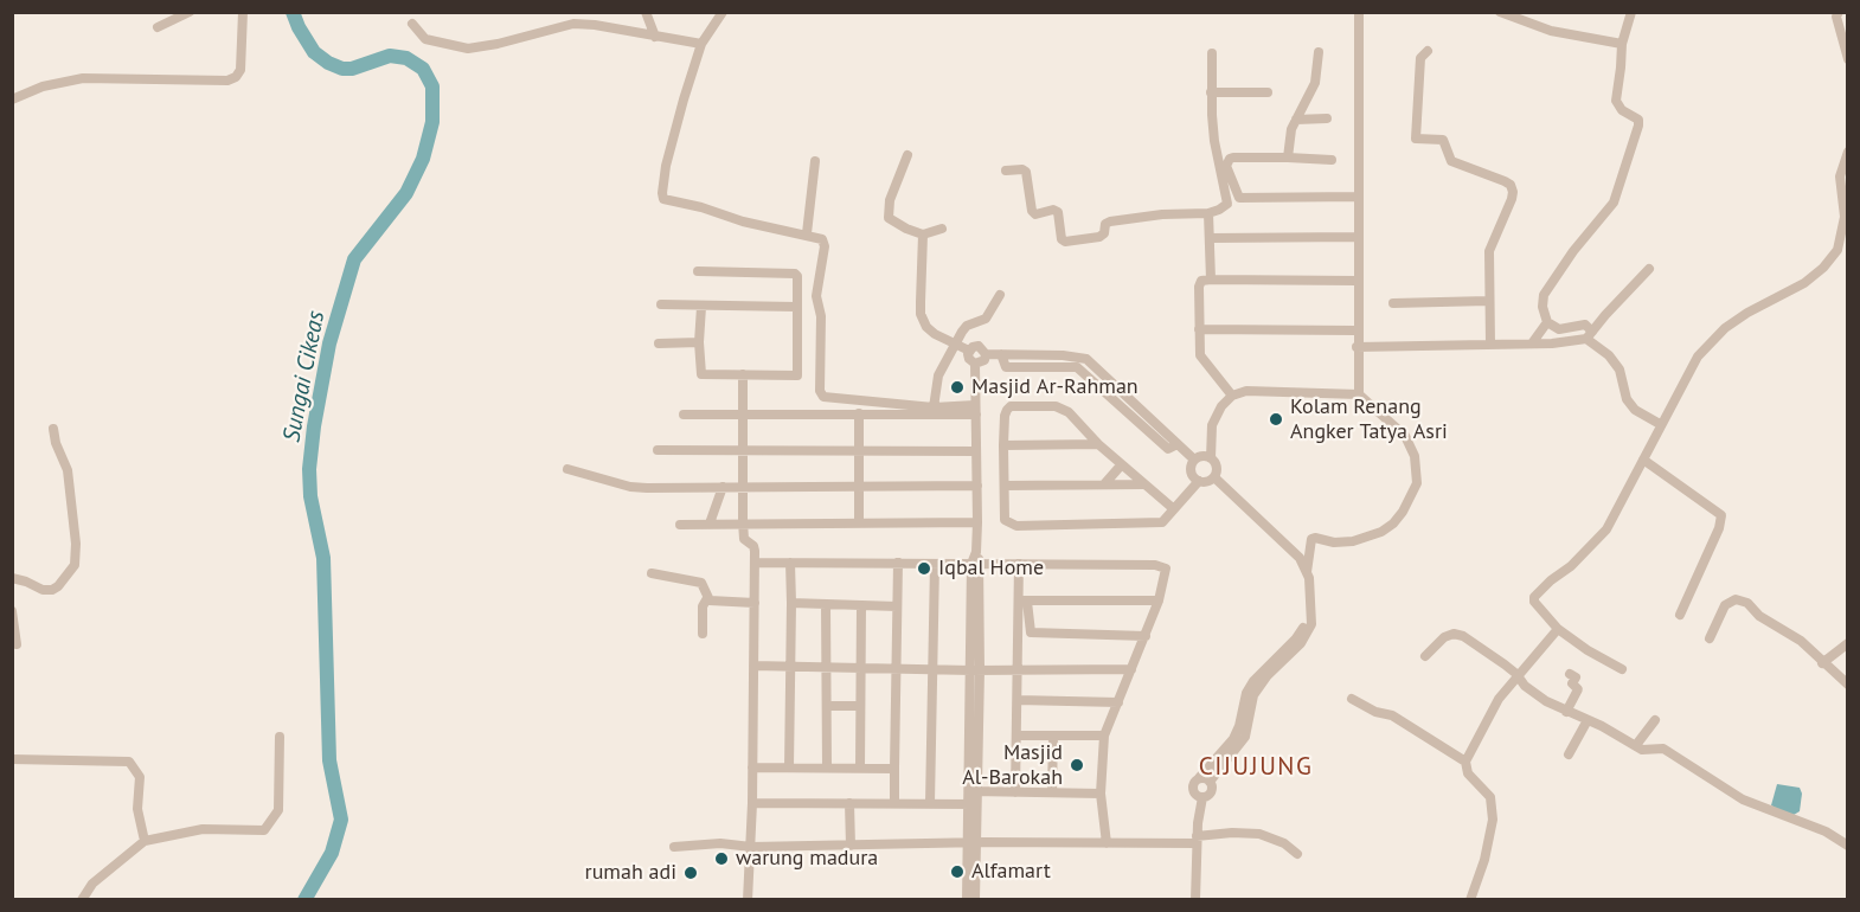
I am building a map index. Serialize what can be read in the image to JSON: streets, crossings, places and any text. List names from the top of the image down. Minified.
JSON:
{"districts":["CIJUJUNG"],"water":["Sungai Cikeas"],"places":["Masjid Ar-Rahman","Kolam Renang Angker Tatya Asri","Iqbal Home","Masjid Al-Barokah","warung madura","Alfamart","rumah adi"]}
